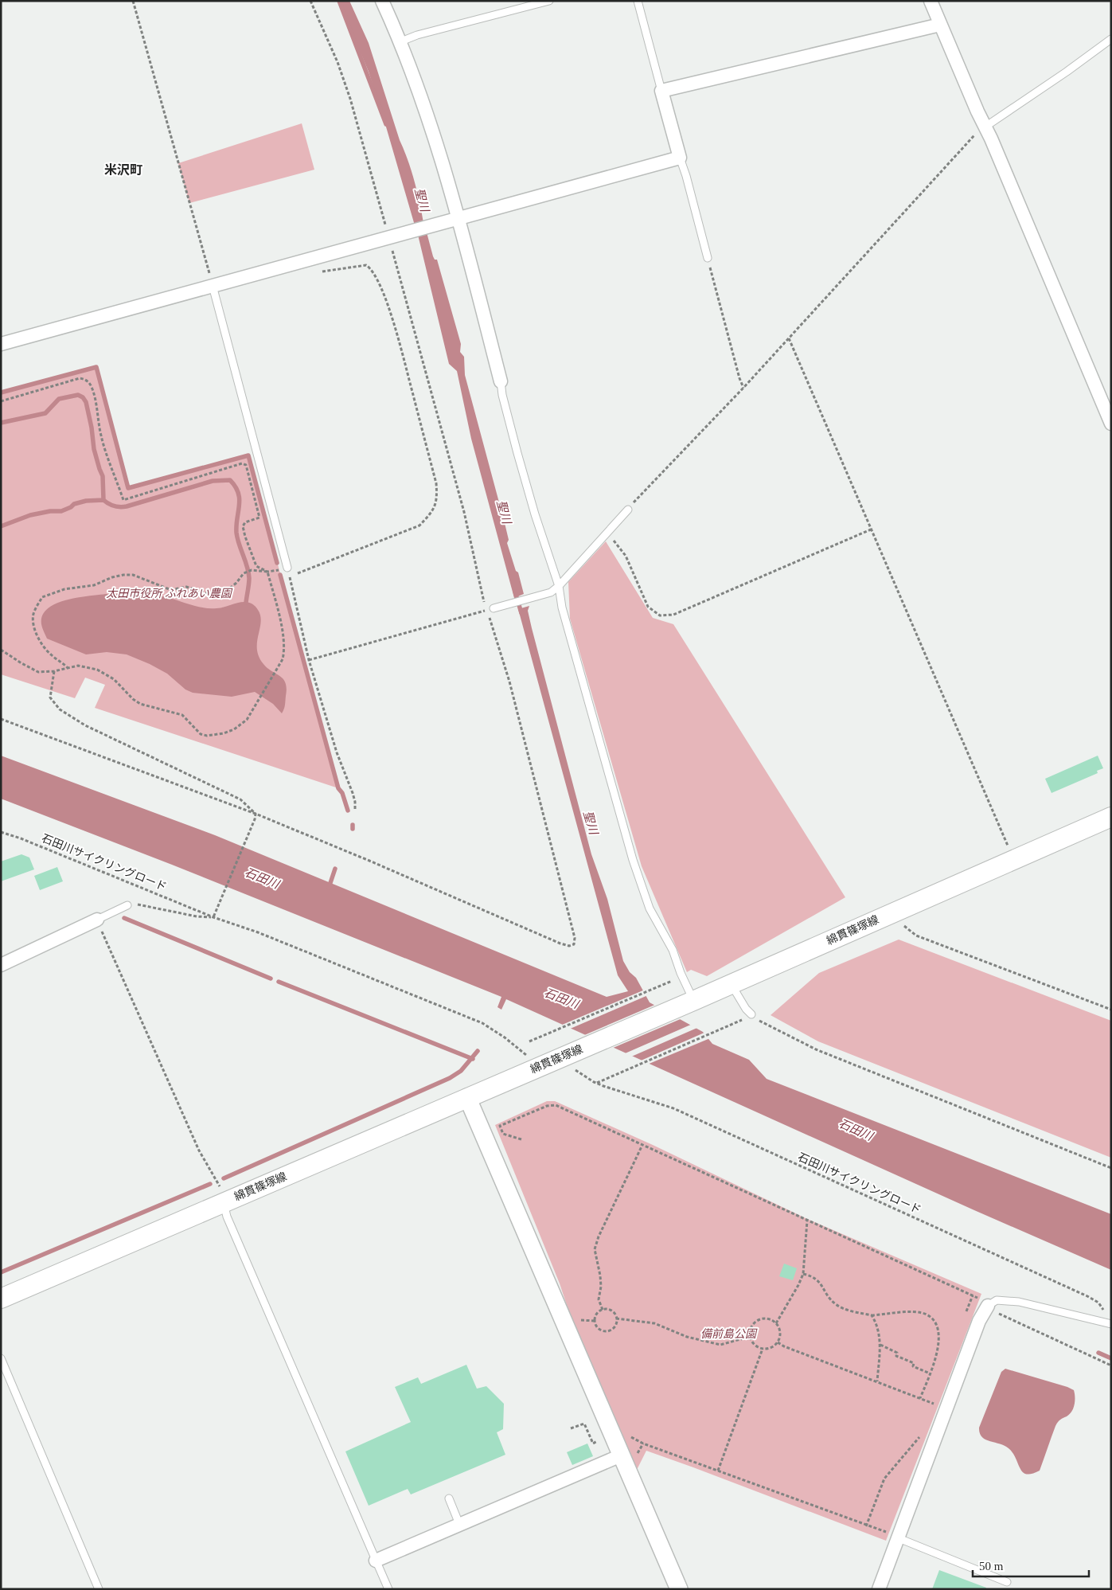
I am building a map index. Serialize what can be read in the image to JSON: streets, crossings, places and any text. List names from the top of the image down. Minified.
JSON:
{"streets":{"main road":["綿貫篠塚線"],"path":["石田川サイクリングロード"]},"crossings":[["石田川サイクリングロード","綿貫篠塚線"]],"districts":["米沢町"],"water":["聖川","石田川"],"parks":["太田市役所 ふれあい農園","備前島公園"],"scale_bar":"50 m"}
